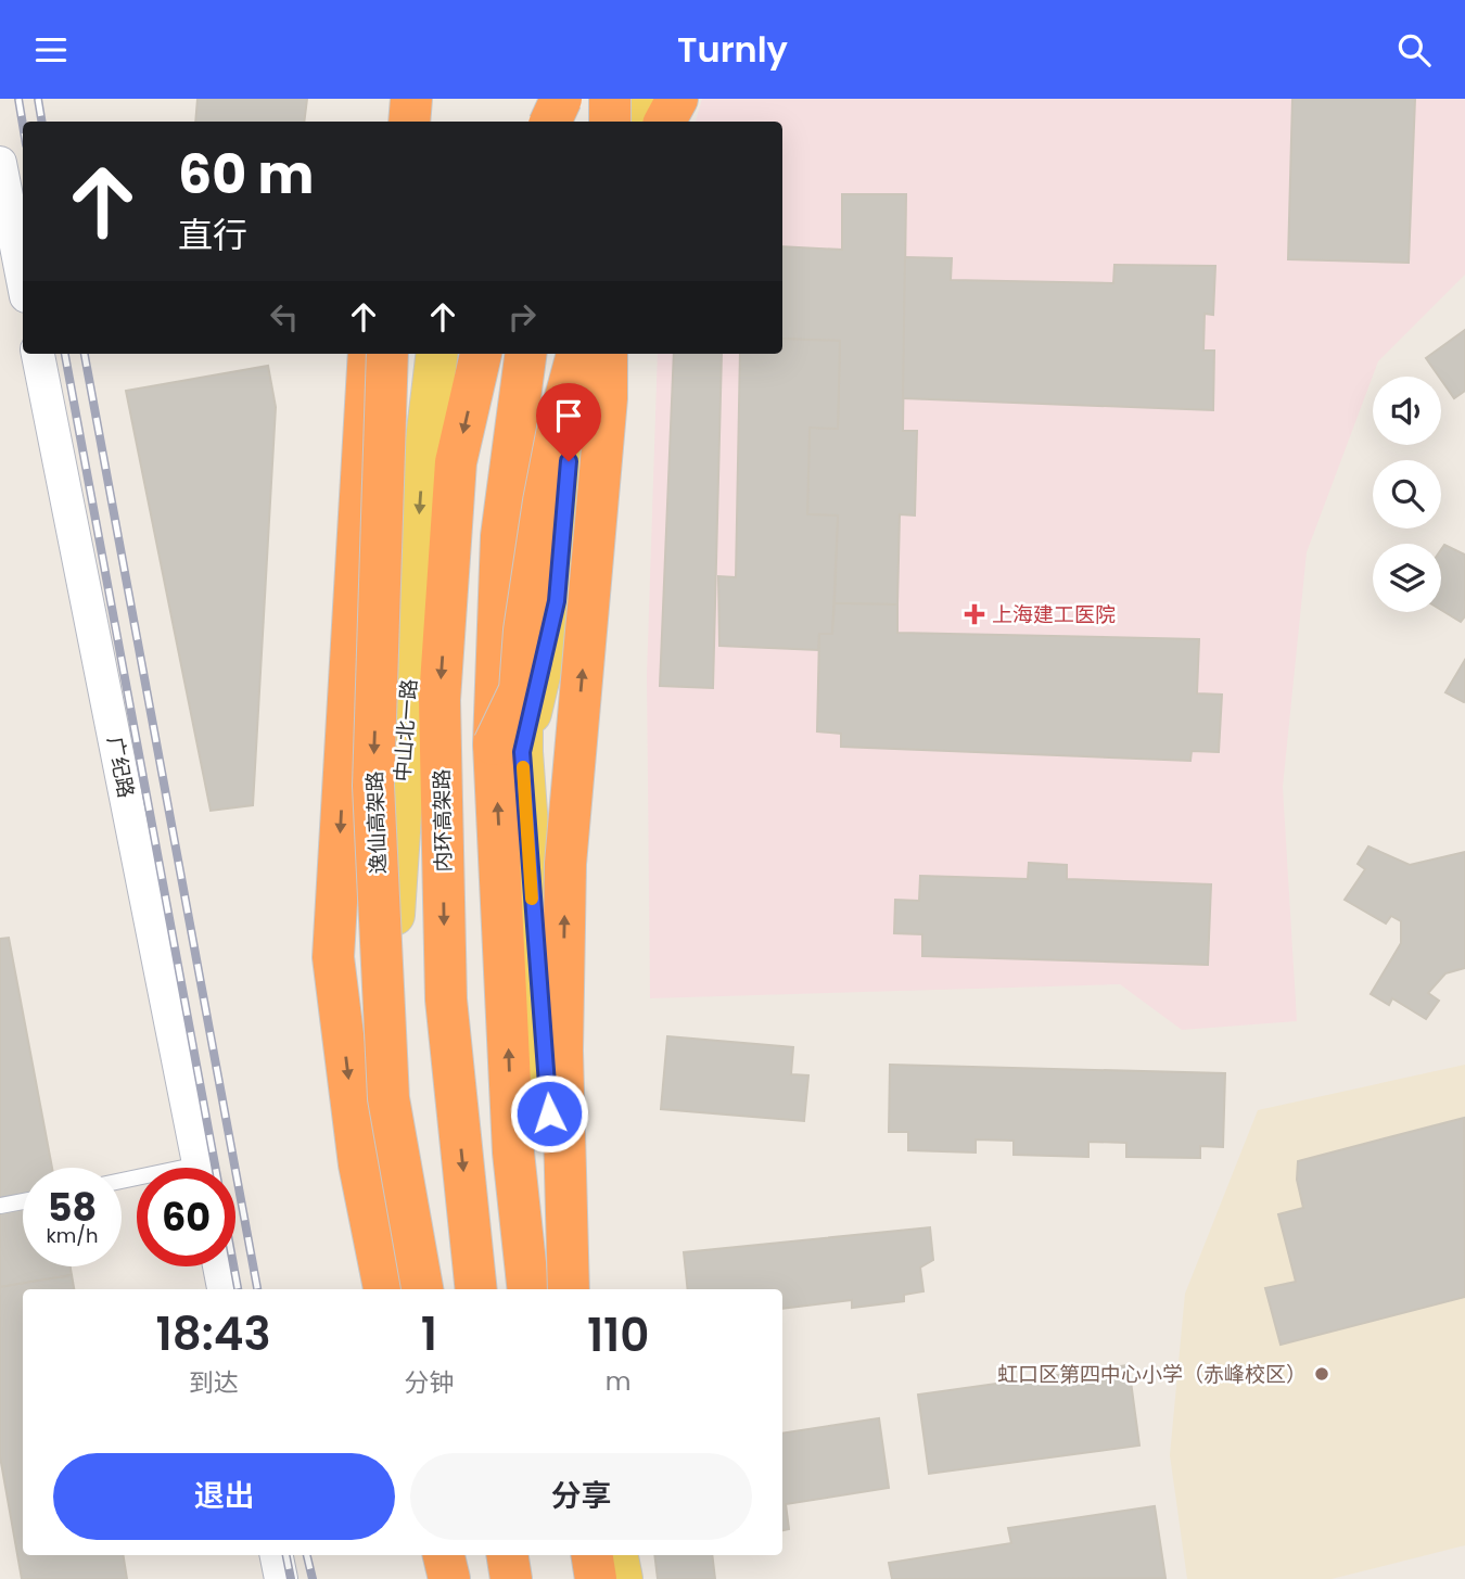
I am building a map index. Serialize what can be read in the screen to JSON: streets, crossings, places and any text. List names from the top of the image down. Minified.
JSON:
{"streets":{"highway":["内环高架路","逸仙高架路"],"main road":["中山北一路"],"street":["广纪路"]},"places":{"health":["上海建工医院"],"other":["虹口区第四中心小学（赤峰校区）"]},"page":{"header":"Turnly","turn":["60 m","直行"],"speed":"58 km/h","limit":"60","eta":["18:43","到达","1","分钟","110","m"],"buttons":["退出","分享"]}}
